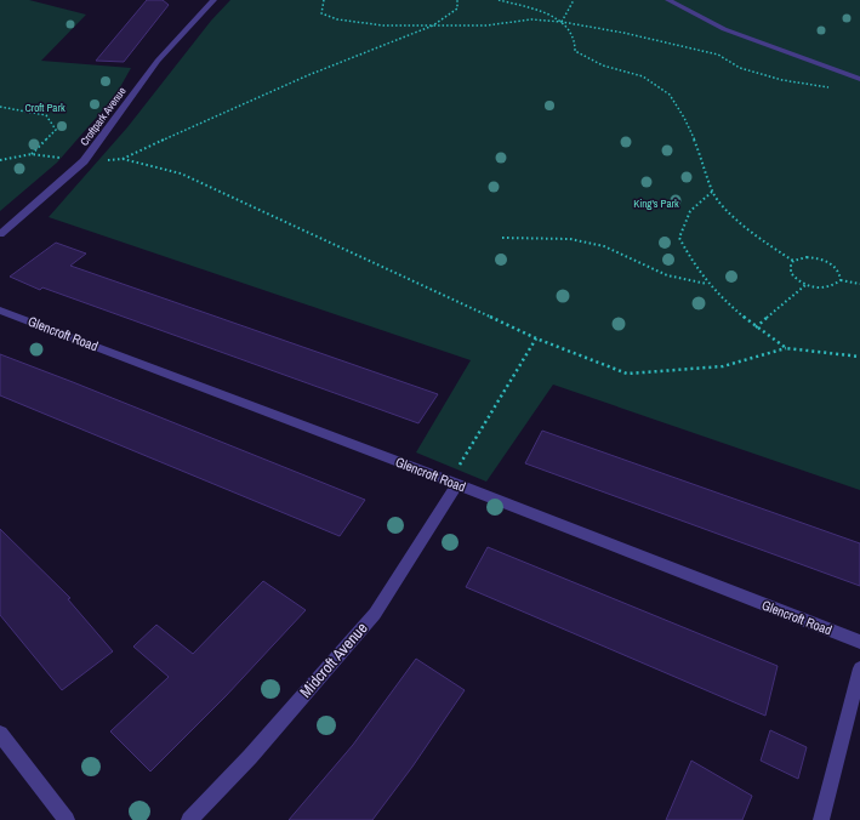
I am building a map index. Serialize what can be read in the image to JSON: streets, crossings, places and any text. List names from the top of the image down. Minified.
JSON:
{"streets":{"street":["Croftpark Avenue","Glencroft Road","Midcroft Avenue"]},"crossings":[["Glencroft Road","Midcroft Avenue"]],"parks":["Croft Park","King's Park"]}
